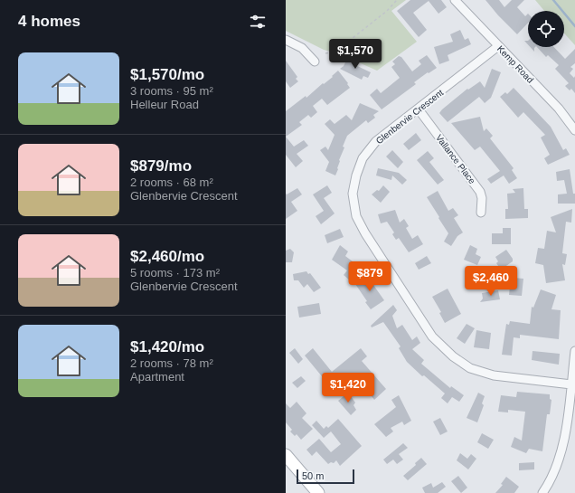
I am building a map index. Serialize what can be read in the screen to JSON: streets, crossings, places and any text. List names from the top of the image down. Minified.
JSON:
{"streets":{"street":["Kemp Road","Glenbervie Crescent","Vallance Place"]},"crossings":[["Kemp Road","Glenbervie Crescent"],["Glenbervie Crescent","Vallance Place"]],"scale_bar":"50 m","page":{"heading":"4 homes","price":["$1,570","$879","$2,460","$1,420"],"list":[{"name":"$1,570/mo","note":"3 rooms · 95 m² · Helleur Road"},{"name":"$879/mo","note":"2 rooms · 68 m² · Glenbervie Crescent"},{"name":"$2,460/mo","note":"5 rooms · 173 m² · Glenbervie Crescent"},{"name":"$1,420/mo","note":"2 rooms · 78 m² · Apartment"}],"scale":"50 m"}}
